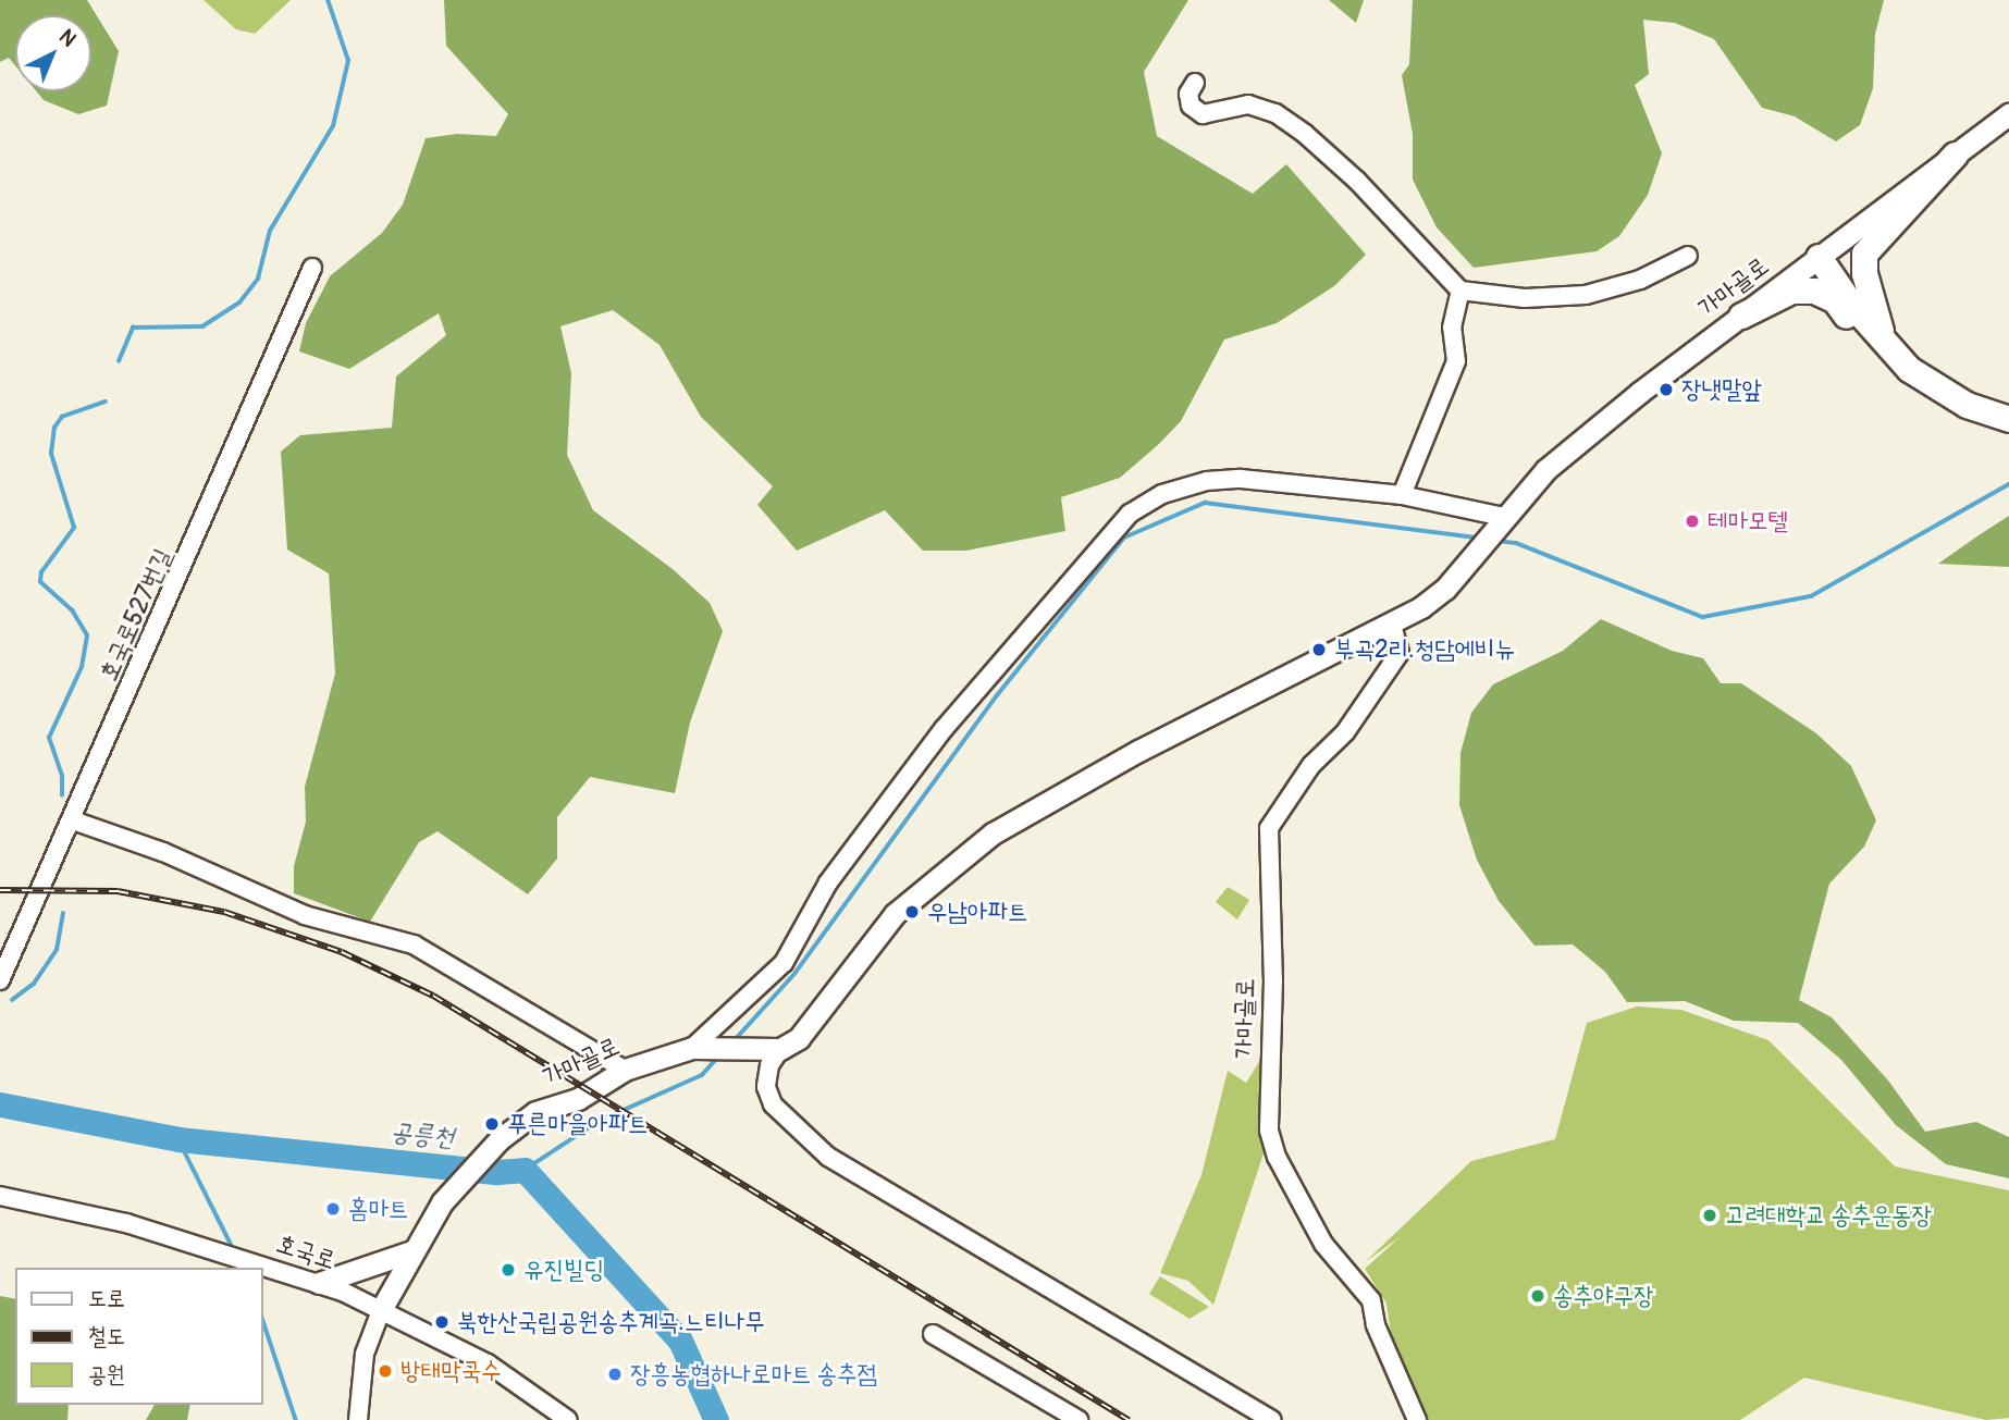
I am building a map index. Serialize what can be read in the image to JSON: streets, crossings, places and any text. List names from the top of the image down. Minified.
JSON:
{"streets":{"main road":["가마골로"],"street":["호국로527번길","호국로"]},"water":["공릉천"],"places":["장냇말앞","테마모텔","부곡2리.청담에비뉴","우남아파트","푸른마을아파트","홈마트","고려대학교 송추운동장","유진빌딩","송추야구장","북한산국립공원송추계곡.느티나무","방태막국수","장흥농협하나로마트 송추점"],"legend":["도로","철도","공원"],"north":"top right"}
